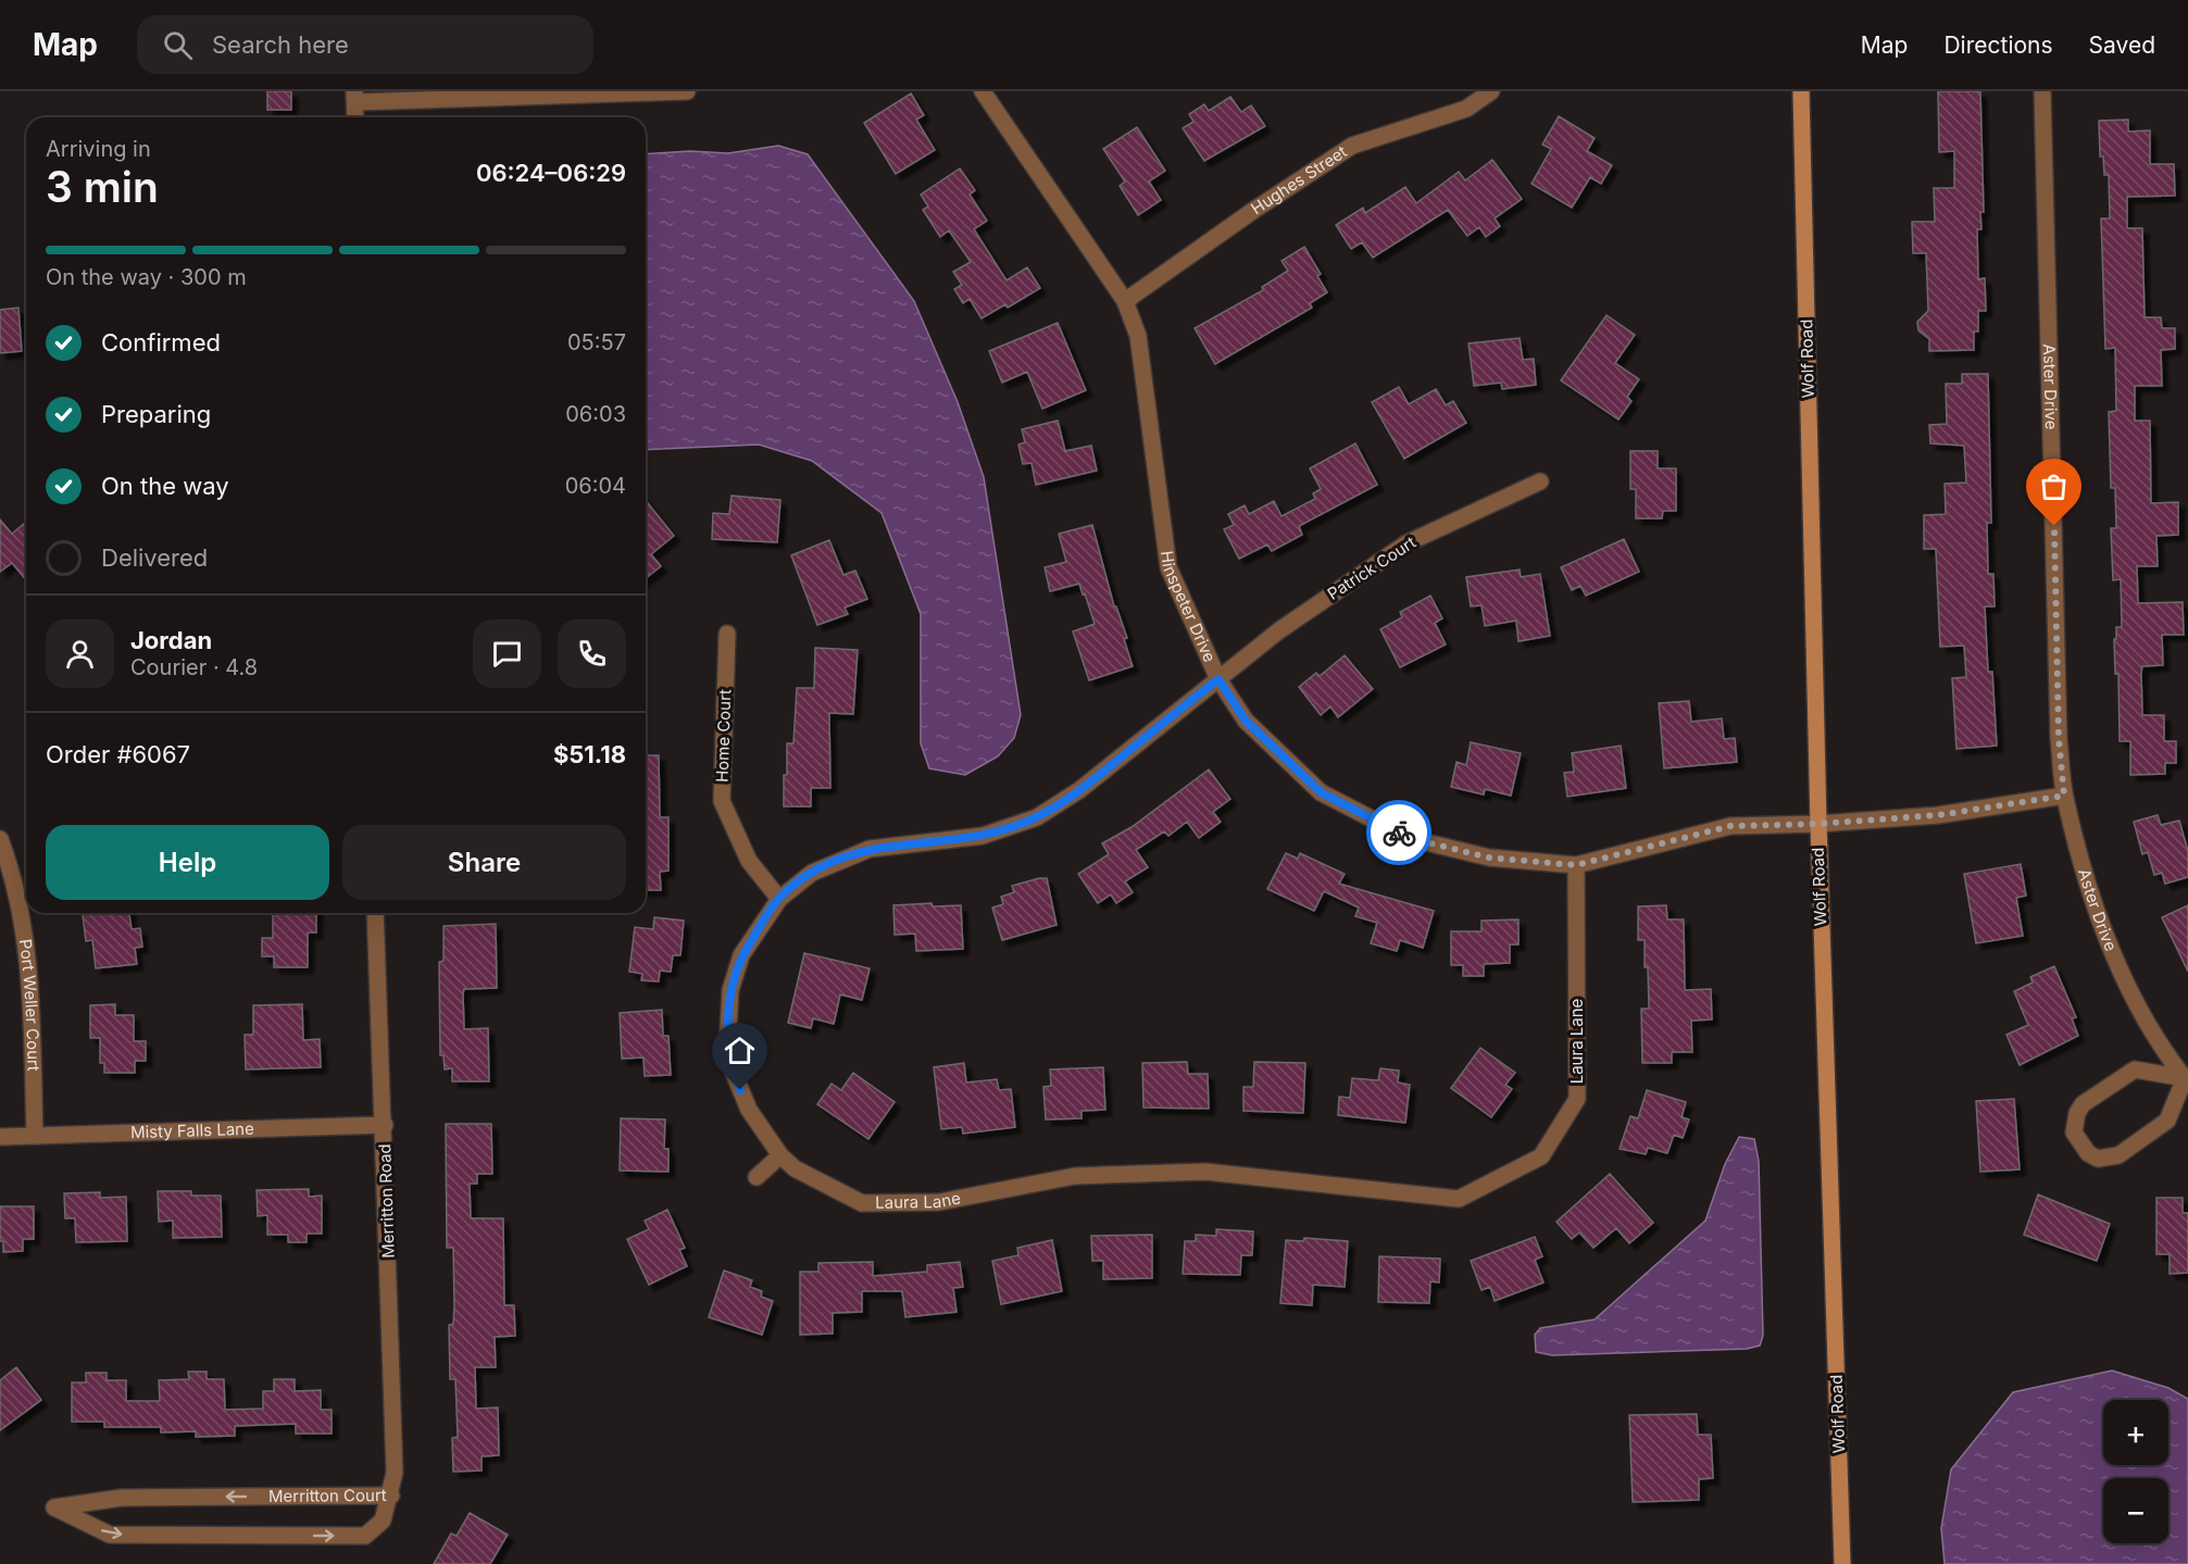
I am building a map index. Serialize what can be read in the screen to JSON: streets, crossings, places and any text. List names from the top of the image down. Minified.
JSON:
{"streets":{"main road":["Wolf Road"],"street":["Hughes Street","Aster Drive","Patrick Court","Hinspeter Drive","Home Court","Port Weller Court","Laura Lane","Misty Falls Lane","Merritton Road","Merritton Court"]},"crossings":[["Hughes Street","Hinspeter Drive"],["Wolf Road","Hinspeter Drive"],["Aster Drive","Hinspeter Drive"],["Patrick Court","Hinspeter Drive"],["Patrick Court","Laura Lane"],["Hinspeter Drive","Laura Lane"],["Home Court","Laura Lane"],["Port Weller Court","Misty Falls Lane"],["Misty Falls Lane","Merritton Road"],["Merritton Road","Merritton Court"]],"page":{"header":"Map","search":"Search here","nav":["Map","Directions","Saved"],"heading":["3 min","Arriving in","06:24–06:29"],"panel":["Jordan","Courier · 4.8","Order #6067","$51.18"],"bar":"On the way · 300 m","list":[["Confirmed","05:57"],["Preparing","06:03"],["On the way","06:04"],"Delivered"],"buttons":["Help","Share"],"map_buttons":["+","−"]}}
